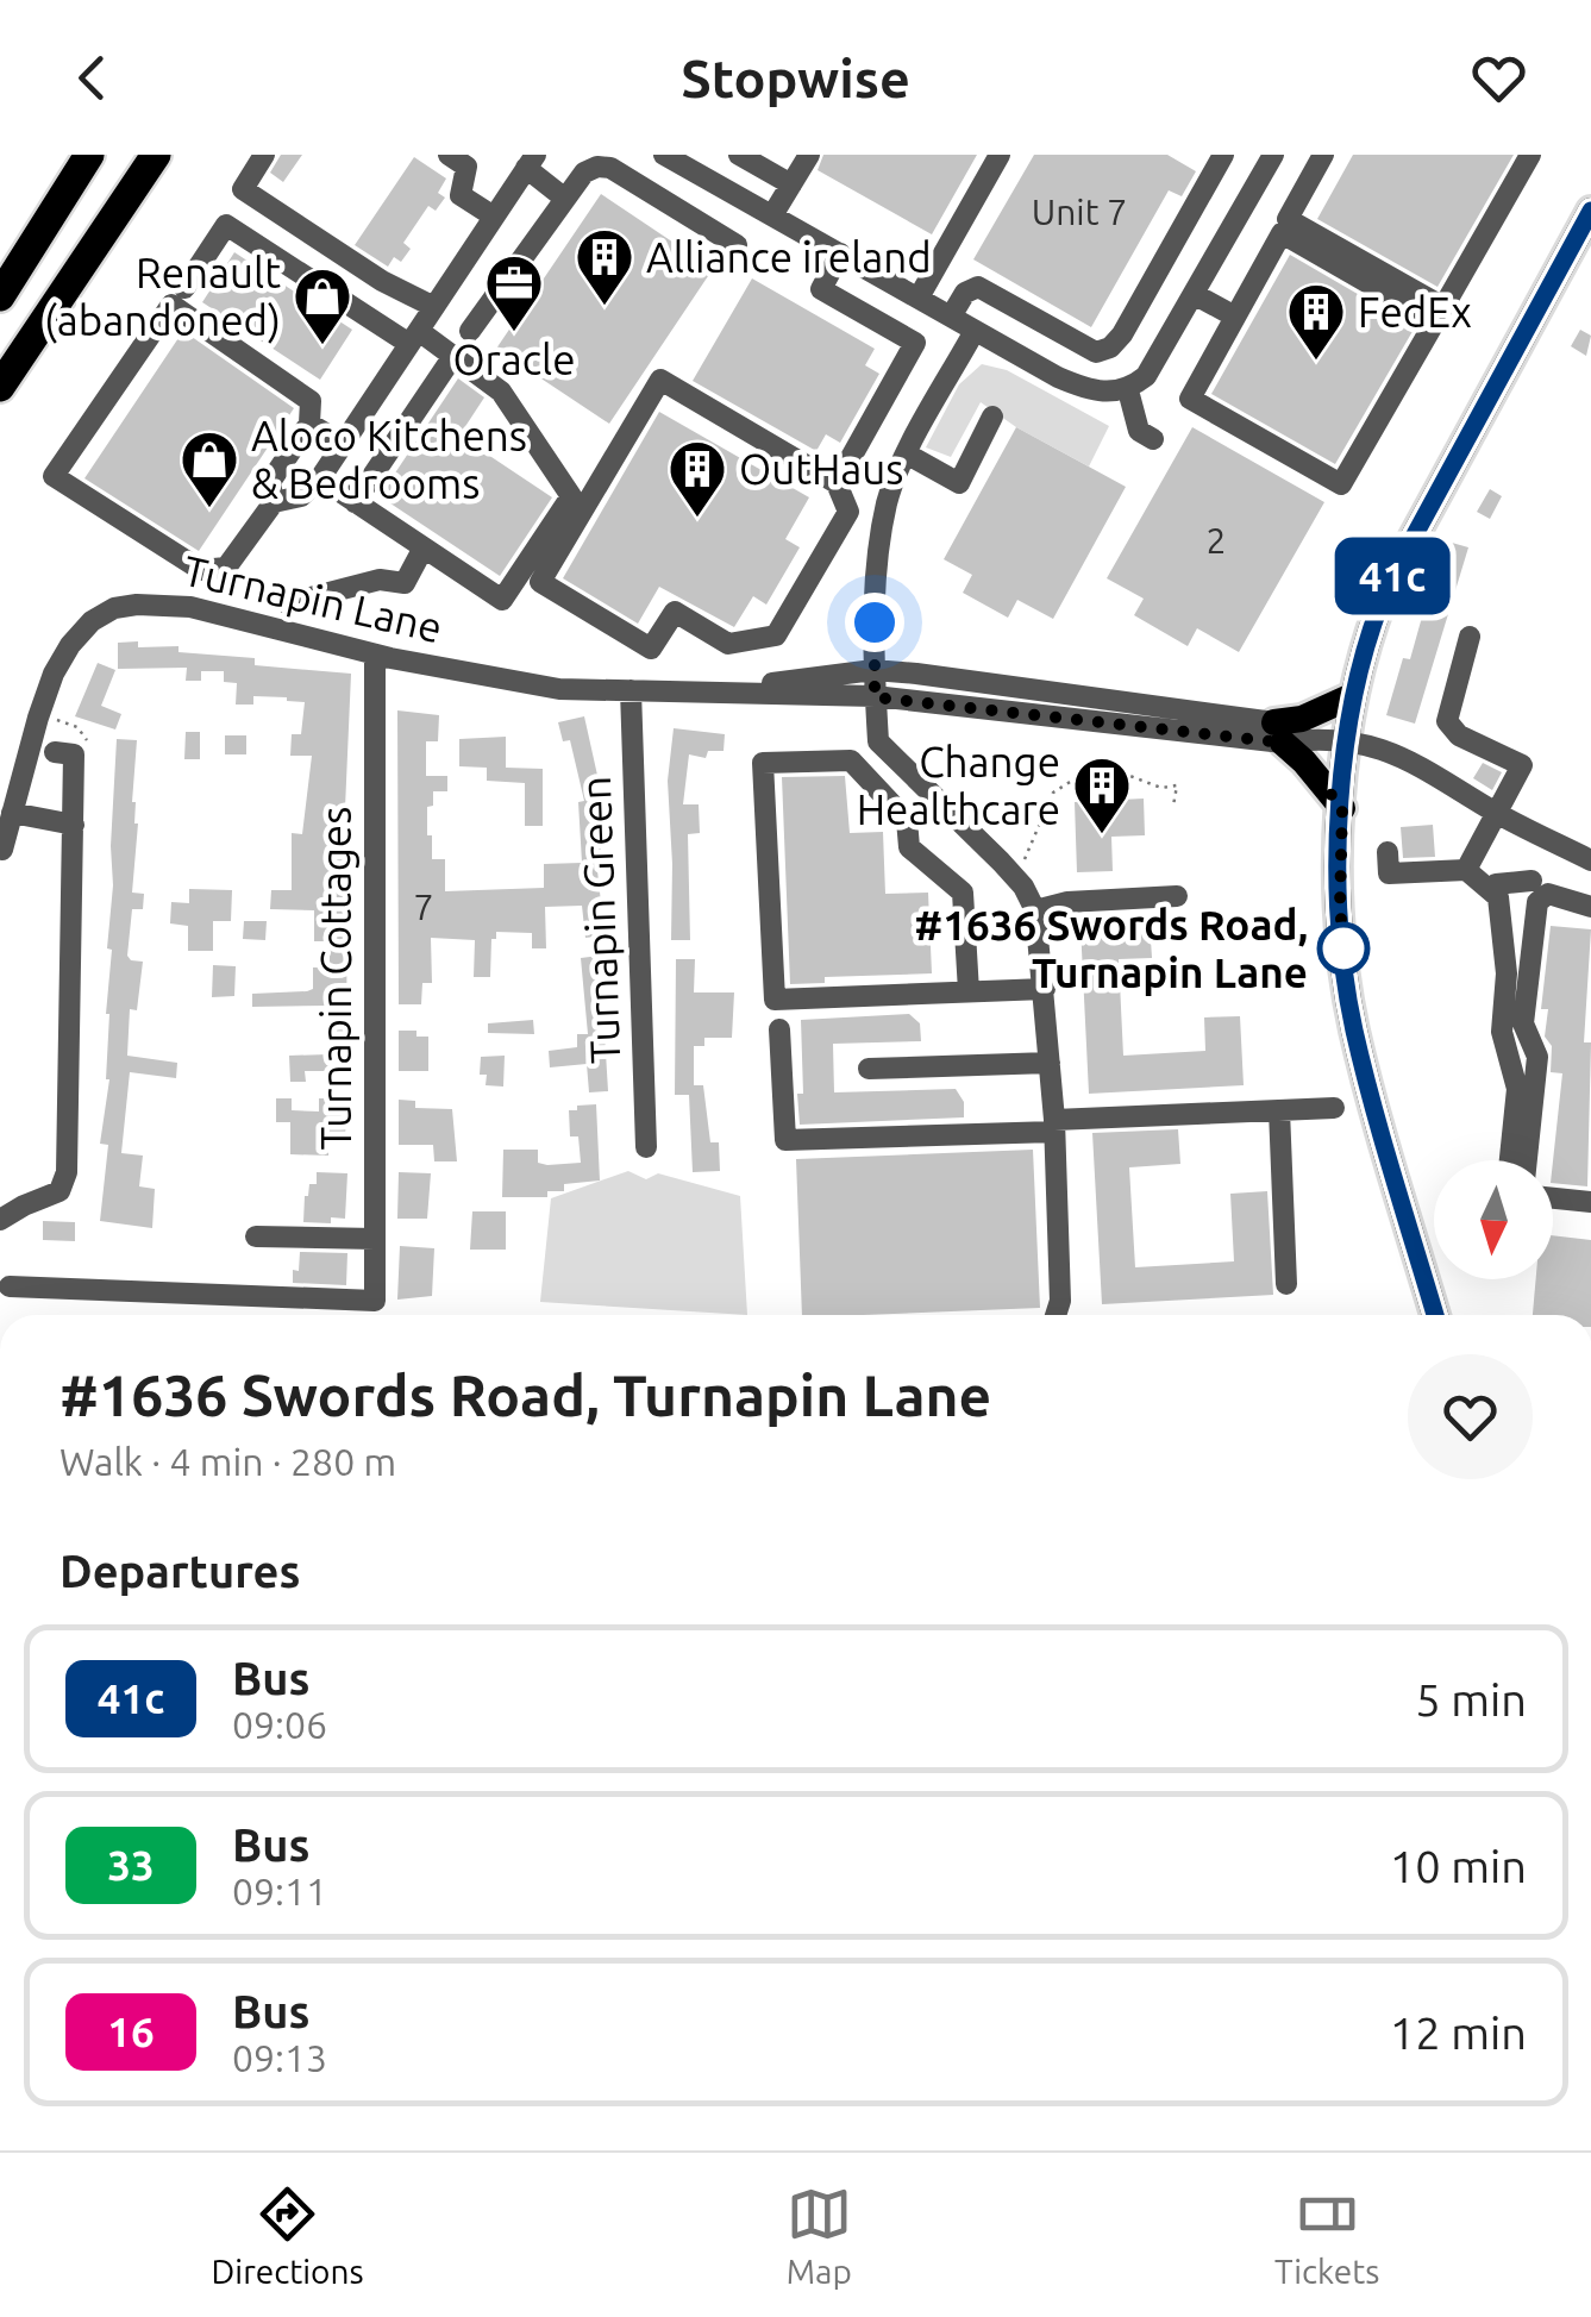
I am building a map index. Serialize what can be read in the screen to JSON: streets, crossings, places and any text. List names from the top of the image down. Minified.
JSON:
{"streets":{"street":["Turnapin Lane","Turnapin Green","Turnapin Cottages"]},"crossings":[["Turnapin Lane","Turnapin Green"],["Turnapin Lane","Turnapin Cottages"]],"places":{"building":["Alliance ireland","FedEx","OutHaus","Change Healthcare"],"office":["Oracle"],"shop":["Renault (abandoned)","Aloco Kitchens & Bedrooms"],"other":["#1636 Swords Road, Turnapin Lane"]},"lines":["bus line 41c"],"house_numbers":["Unit 7","2","7"],"north":"bottom","page":{"header":"Stopwise","on_map":"41c","heading":[["#1636 Swords Road, Turnapin Lane","Walk · 4 min · 280 m"],"Departures"],"list":[{"mark":"41c","name":"Bus","note":"09:06","value":"5 min"},{"mark":"33","name":"Bus","note":"09:11","value":"10 min"},{"mark":"16","name":"Bus","note":"09:13","value":"12 min"}],"tabs":["Directions","Map","Tickets"]}}
